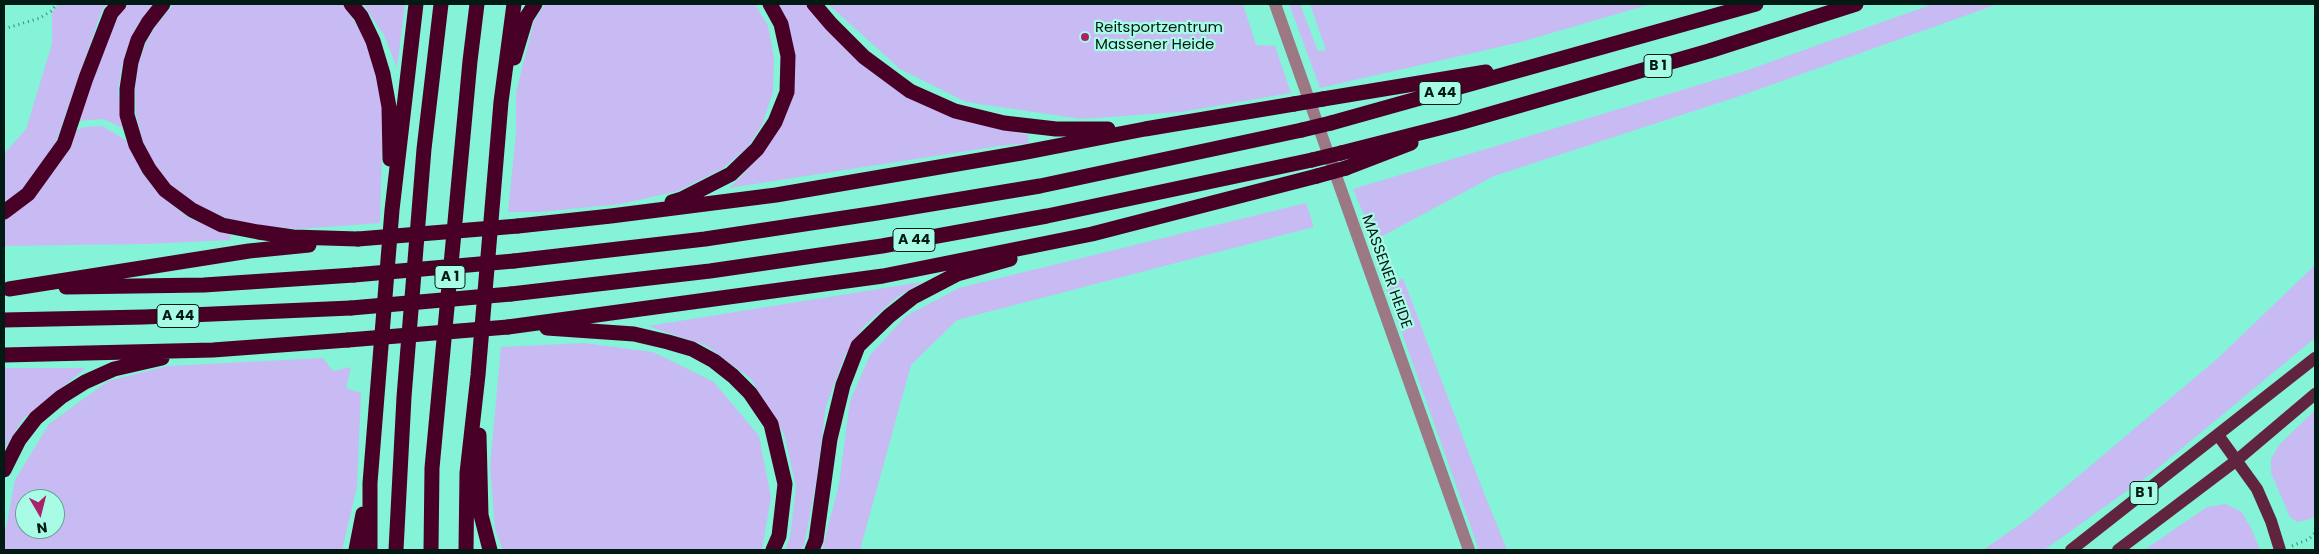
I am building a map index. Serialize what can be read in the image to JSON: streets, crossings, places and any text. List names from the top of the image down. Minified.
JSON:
{"streets":{"highway":["B 1","A 44","A 1"],"street":["MASSENER HEIDE"]},"crossings":[["B 1","A 44"]],"places":["Reitsportzentrum Massener Heide"],"north":"bottom"}
